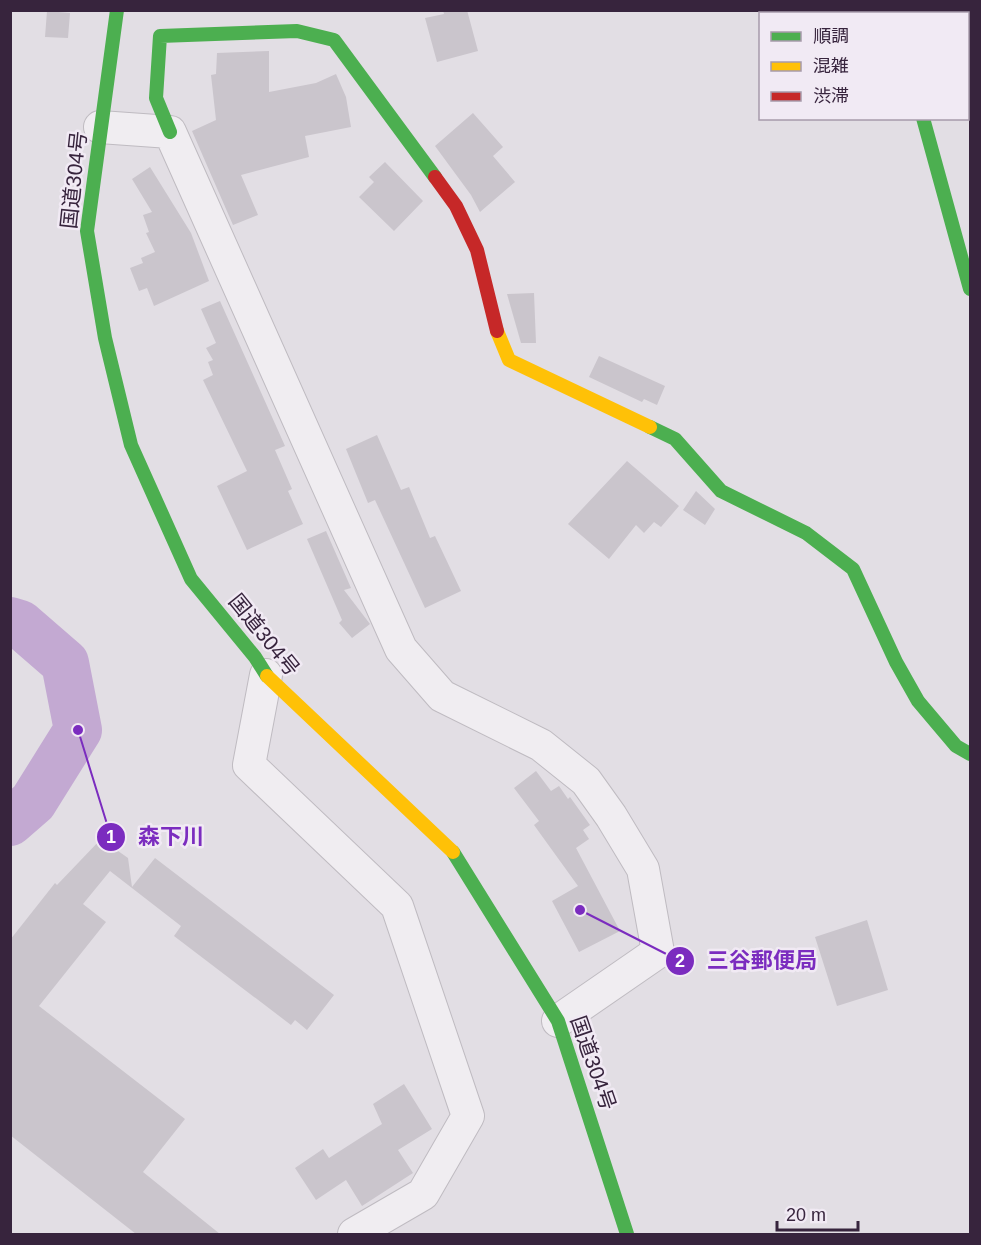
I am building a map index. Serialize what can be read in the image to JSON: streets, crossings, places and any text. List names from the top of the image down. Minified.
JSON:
{"streets":{"main road":["国道304号"]},"places":["森下川","三谷郵便局"],"legend":["順調","混雑","渋滞"],"scale_bar":"20 m"}
